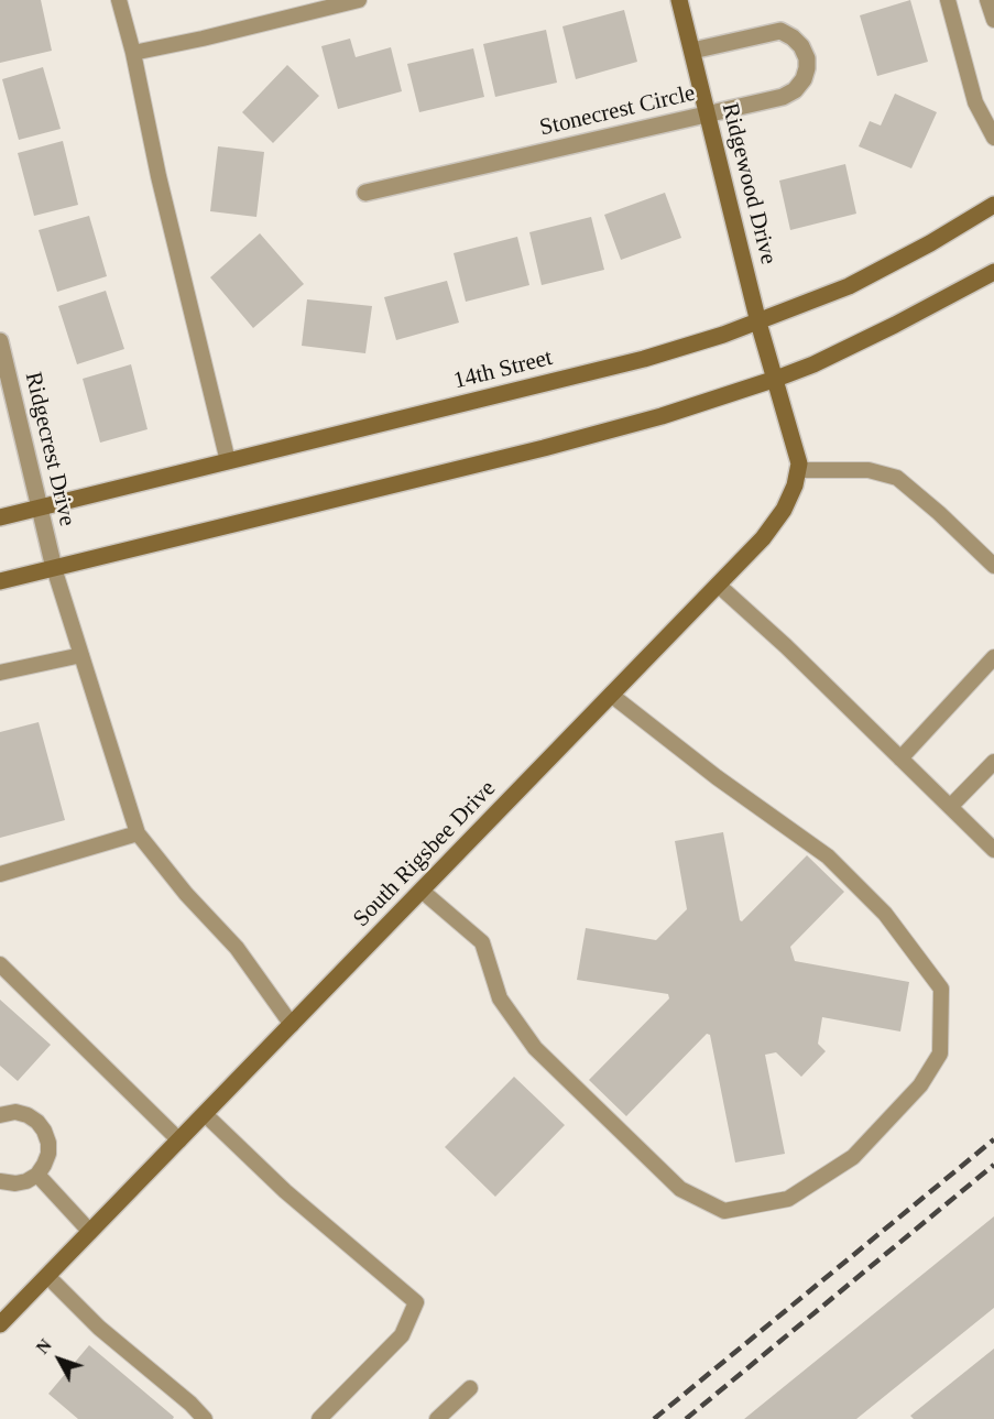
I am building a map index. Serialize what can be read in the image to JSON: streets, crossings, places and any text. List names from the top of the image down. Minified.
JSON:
{"streets":{"main road":["Ridgewood Drive","14th Street","South Rigsbee Drive"],"street":["Stonecrest Circle","Ridgecrest Drive"]},"crossings":[["Stonecrest Circle","Ridgewood Drive"],["Ridgewood Drive","14th Street"],["Ridgewood Drive","South Rigsbee Drive"],["14th Street","Ridgecrest Drive"]],"north":"top left"}
